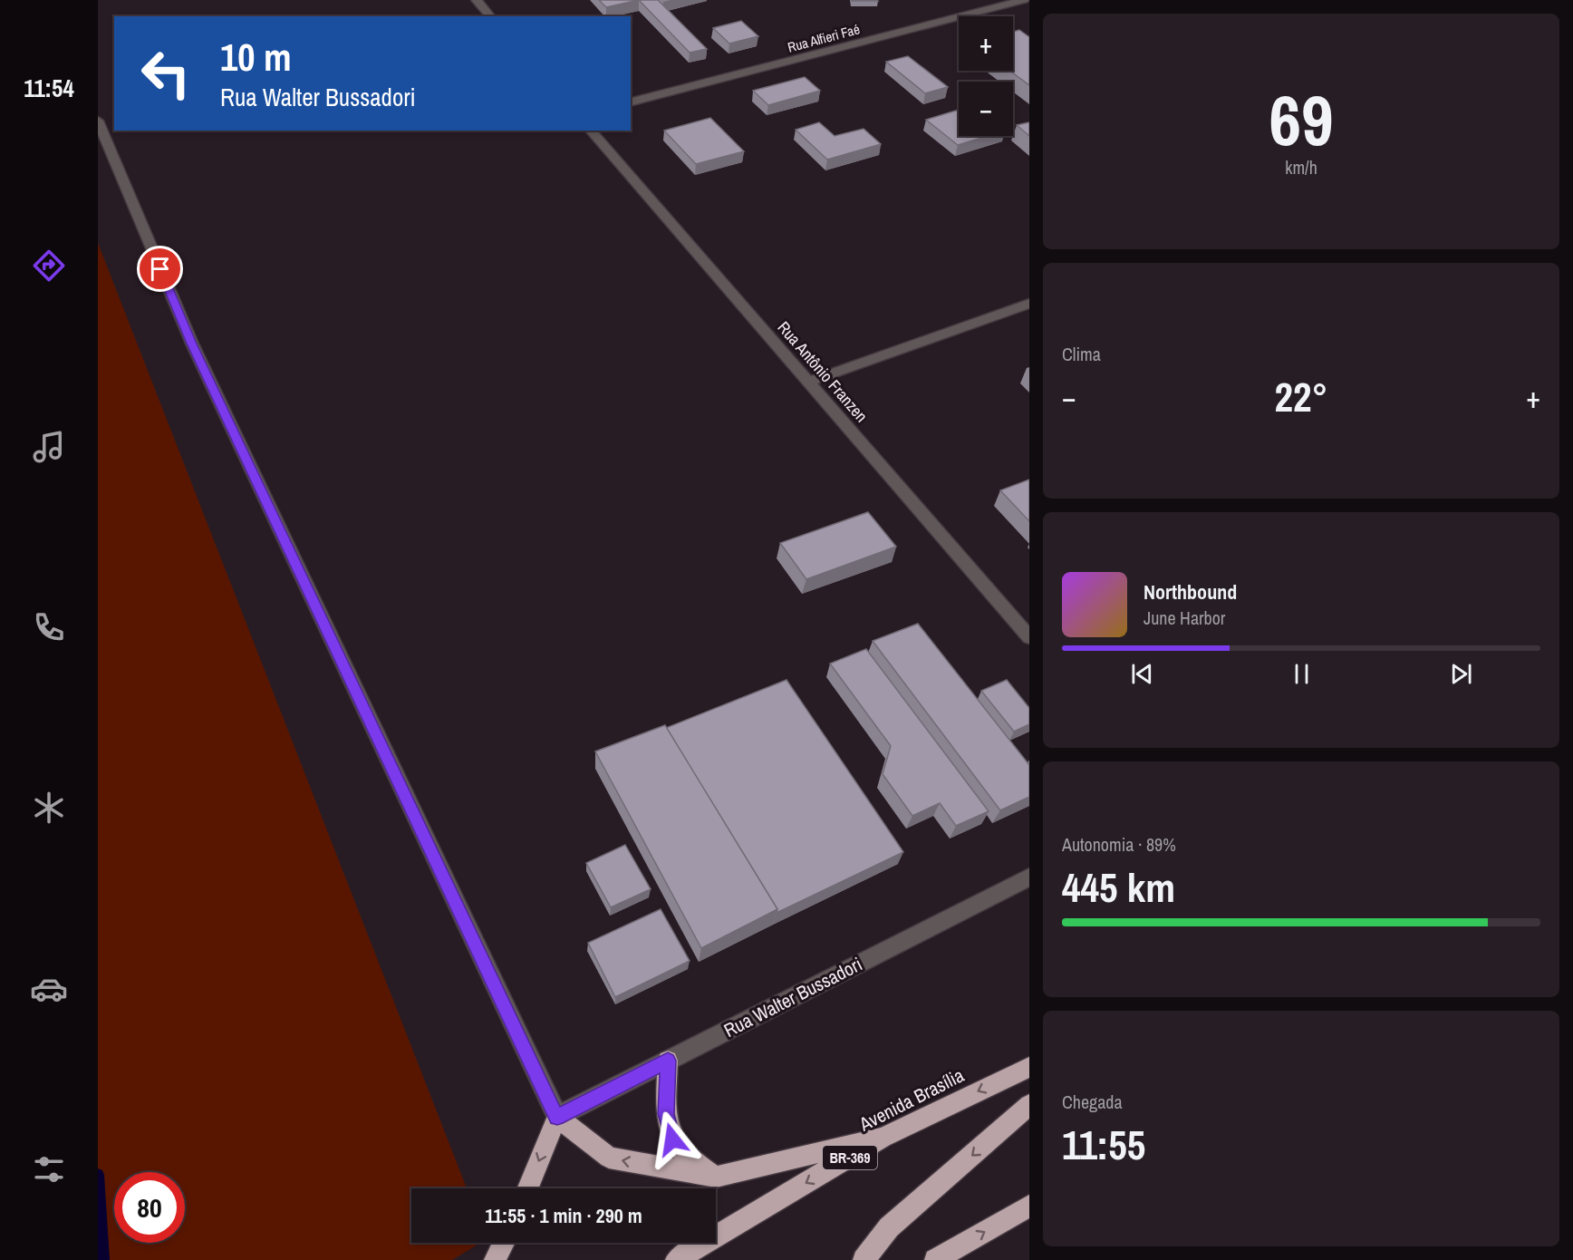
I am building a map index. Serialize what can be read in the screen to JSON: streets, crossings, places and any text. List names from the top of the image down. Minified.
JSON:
{"streets":{"highway":["Avenida Brasília","BR-369"],"street":["Rua Alfieri Faé","Rua Antônio Franzen","Rua Walter Bussadori"]},"page":{"tabs":"11:54","tile":[["69","km/h"],"Clima",["Autonomia · 89%","445 km"],["Chegada","11:55"]],"map_buttons":["+","−"],"turn":["10 m","Rua Walter Bussadori"],"heat":["−","22°","+"],"song":["Northbound","June Harbor"],"limit":"80","trip":"11:55 · 1 min · 290 m"}}
